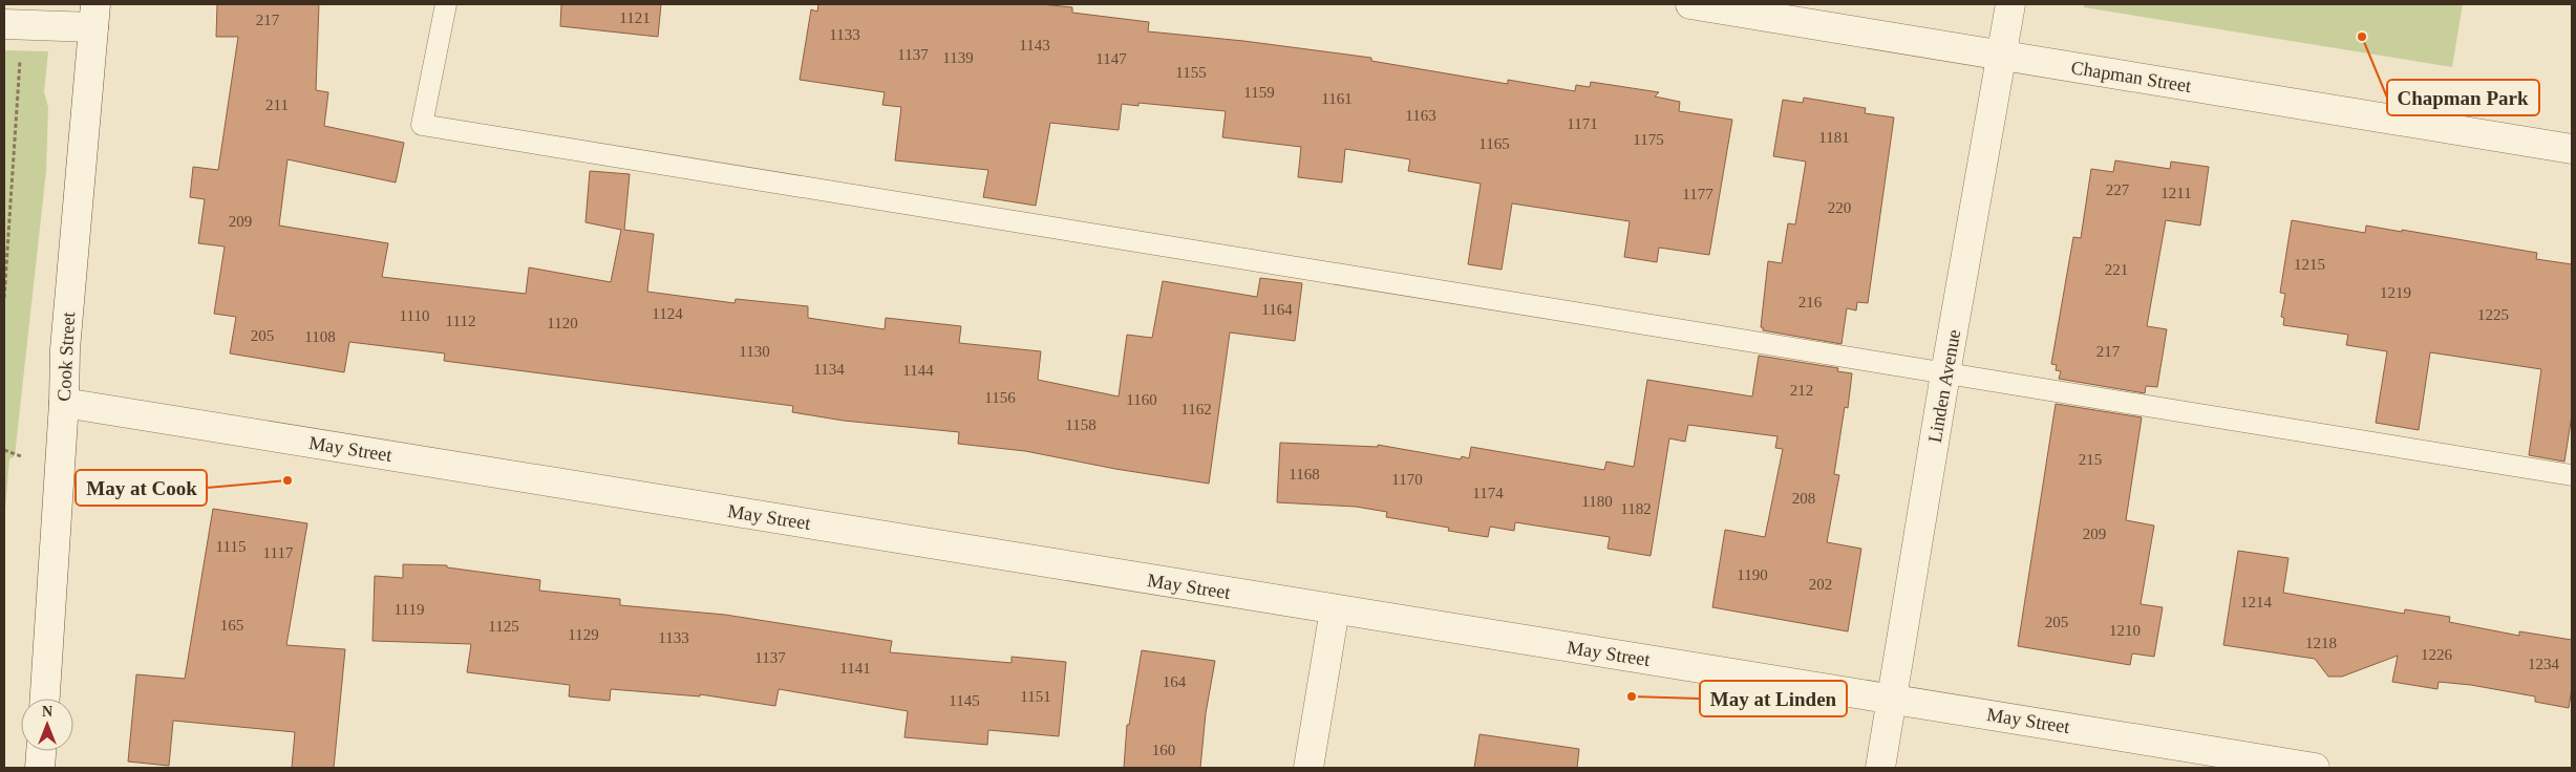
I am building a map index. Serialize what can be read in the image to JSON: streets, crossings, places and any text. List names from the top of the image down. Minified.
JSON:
{"streets":{"street":["Chapman Street","Cook Street","Linden Avenue","May Street"]},"crossings":[["Chapman Street","Linden Avenue"],["Cook Street","May Street"],["Linden Avenue","May Street"]],"places":["Chapman Park","May at Cook","May at Linden"],"house_numbers":["1121","217","1133","1143","1137","1139","1147","1155","1159","1161","211","1163","1171","1181","1175","1165","227","1211","1177","220","209","1215","221","1219","216","1164","1124","1225","1110","1112","1120","205","1108","1130","217","1134","1144","212","1156","1160","1162","1158","215","1168","1170","1174","208","1180","1182","209","1115","1117","1190","202","1214","1119","205","165","1125","1210","1129","1133","1218","1226","1137","1234","1141","164","1151","1145","160"],"north":"top"}
